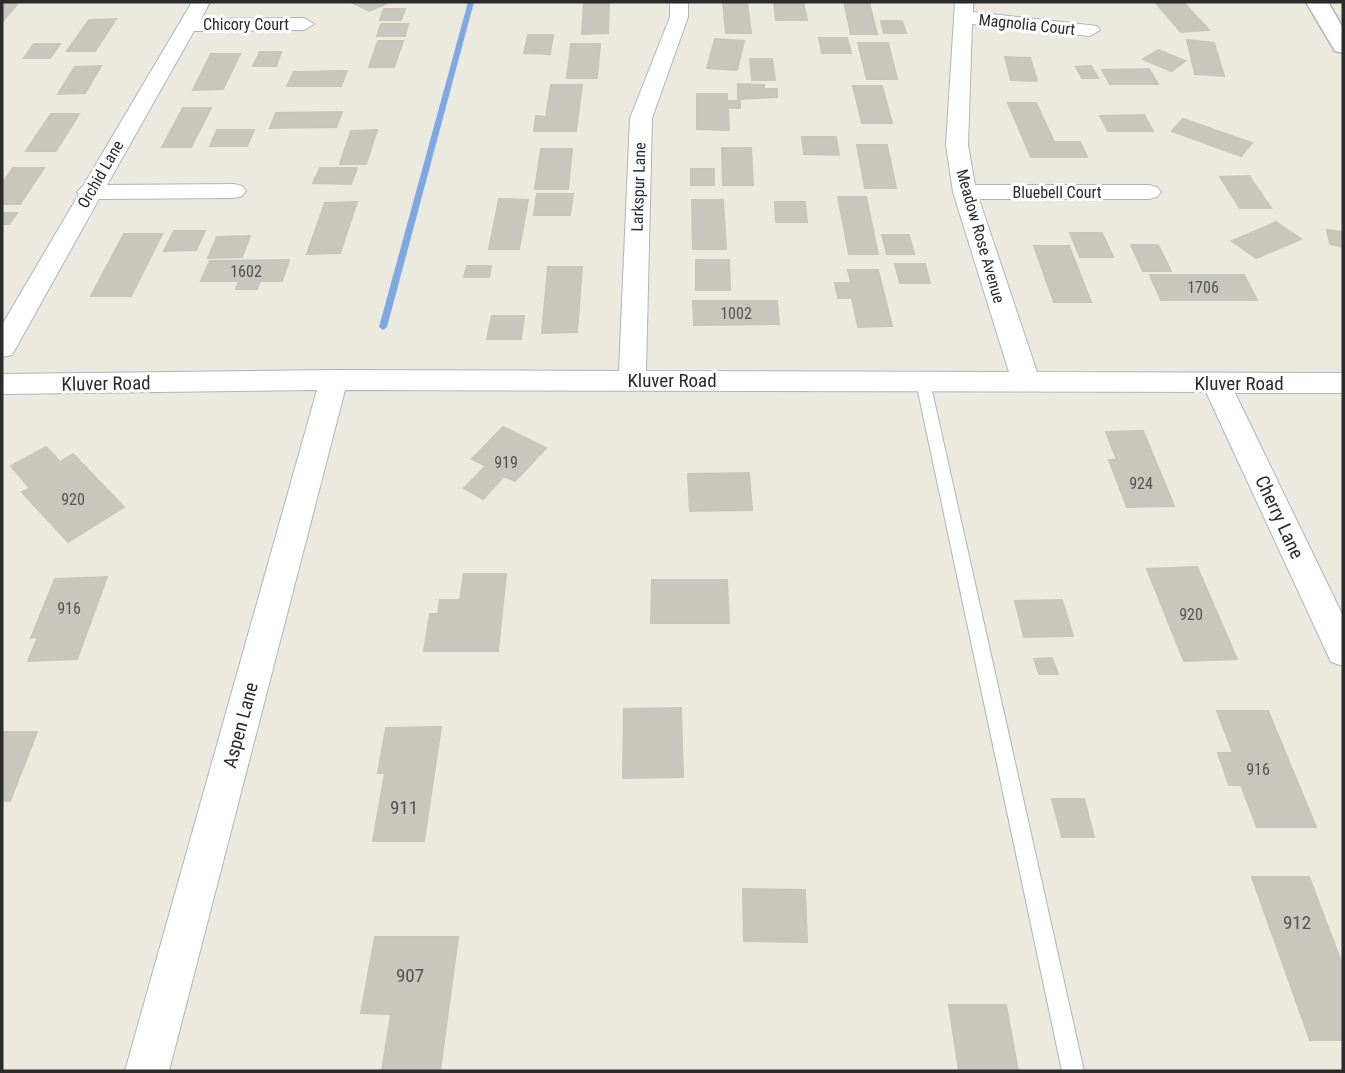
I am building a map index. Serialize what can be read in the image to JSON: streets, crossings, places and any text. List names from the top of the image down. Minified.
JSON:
{"streets":{"street":["Chicory Court","Magnolia Court","Orchid Lane","Larkspur Lane","Bluebell Court","Meadow Rose Avenue","Kluver Road","Cherry Lane","Aspen Lane"]},"crossings":[["Chicory Court","Orchid Lane"],["Magnolia Court","Meadow Rose Avenue"],["Larkspur Lane","Kluver Road"],["Bluebell Court","Meadow Rose Avenue"],["Meadow Rose Avenue","Kluver Road"],["Kluver Road","Cherry Lane"],["Kluver Road","Aspen Lane"]],"house_numbers":["1602","1706","1002","919","924","920","916","920","916","911","912","907"]}
